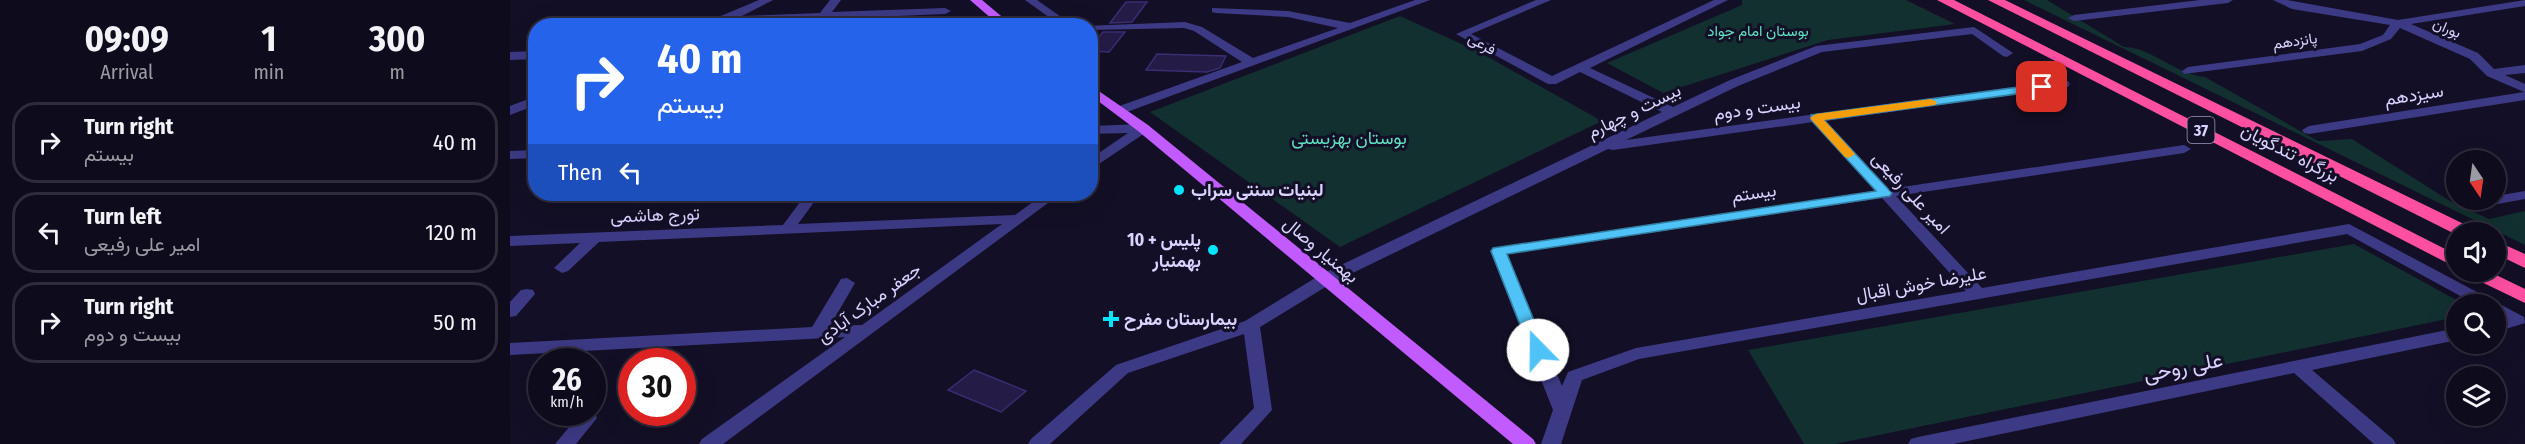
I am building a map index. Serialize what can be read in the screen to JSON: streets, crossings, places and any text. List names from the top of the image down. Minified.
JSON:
{"streets":{"highway":["37","بزرگراه تندگویان"],"main road":["بهمنیار وصال"],"street":["بوران","پانزدهم","فرعی","سیزدهم","بیست و دوم","بیست و چهارم","بیستم","امیر علی رفیعی","تورج هاشمی","علیرضا خوش اقبال","جعفر مبارک آبادی","علی روحی"]},"crossings":[["بوران","پانزدهم"],["بیست و دوم","بیست و چهارم"],["بیست و دوم","امیر علی رفیعی"],["بیست و چهارم","بهمنیار وصال"],["بیستم","امیر علی رفیعی"],["بیستم","علیرضا خوش اقبال"],["امیر علی رفیعی","علیرضا خوش اقبال"],["تورج هاشمی","جعفر مبارک آبادی"]],"parks":["بوستان امام جواد","بوستان بهزیستی"],"places":{"other":["لبنیات سنتی سراب","پلیس + 10 بهمنیار"],"health":["بیمارستان مفرح"]},"north":"bottom","page":{"eta":["09:09","Arrival","1","min","300","m"],"turn":["40 m","بیستم"],"list":[{"name":"Turn right","note":"بیستم","value":"40 m"},{"name":"Turn left","note":"امیر علی رفیعی","value":"120 m"},{"name":"Turn right","note":"بیست و دوم","value":"50 m"}],"then":"Then","speed":"26 km/h","limit":"30"}}
